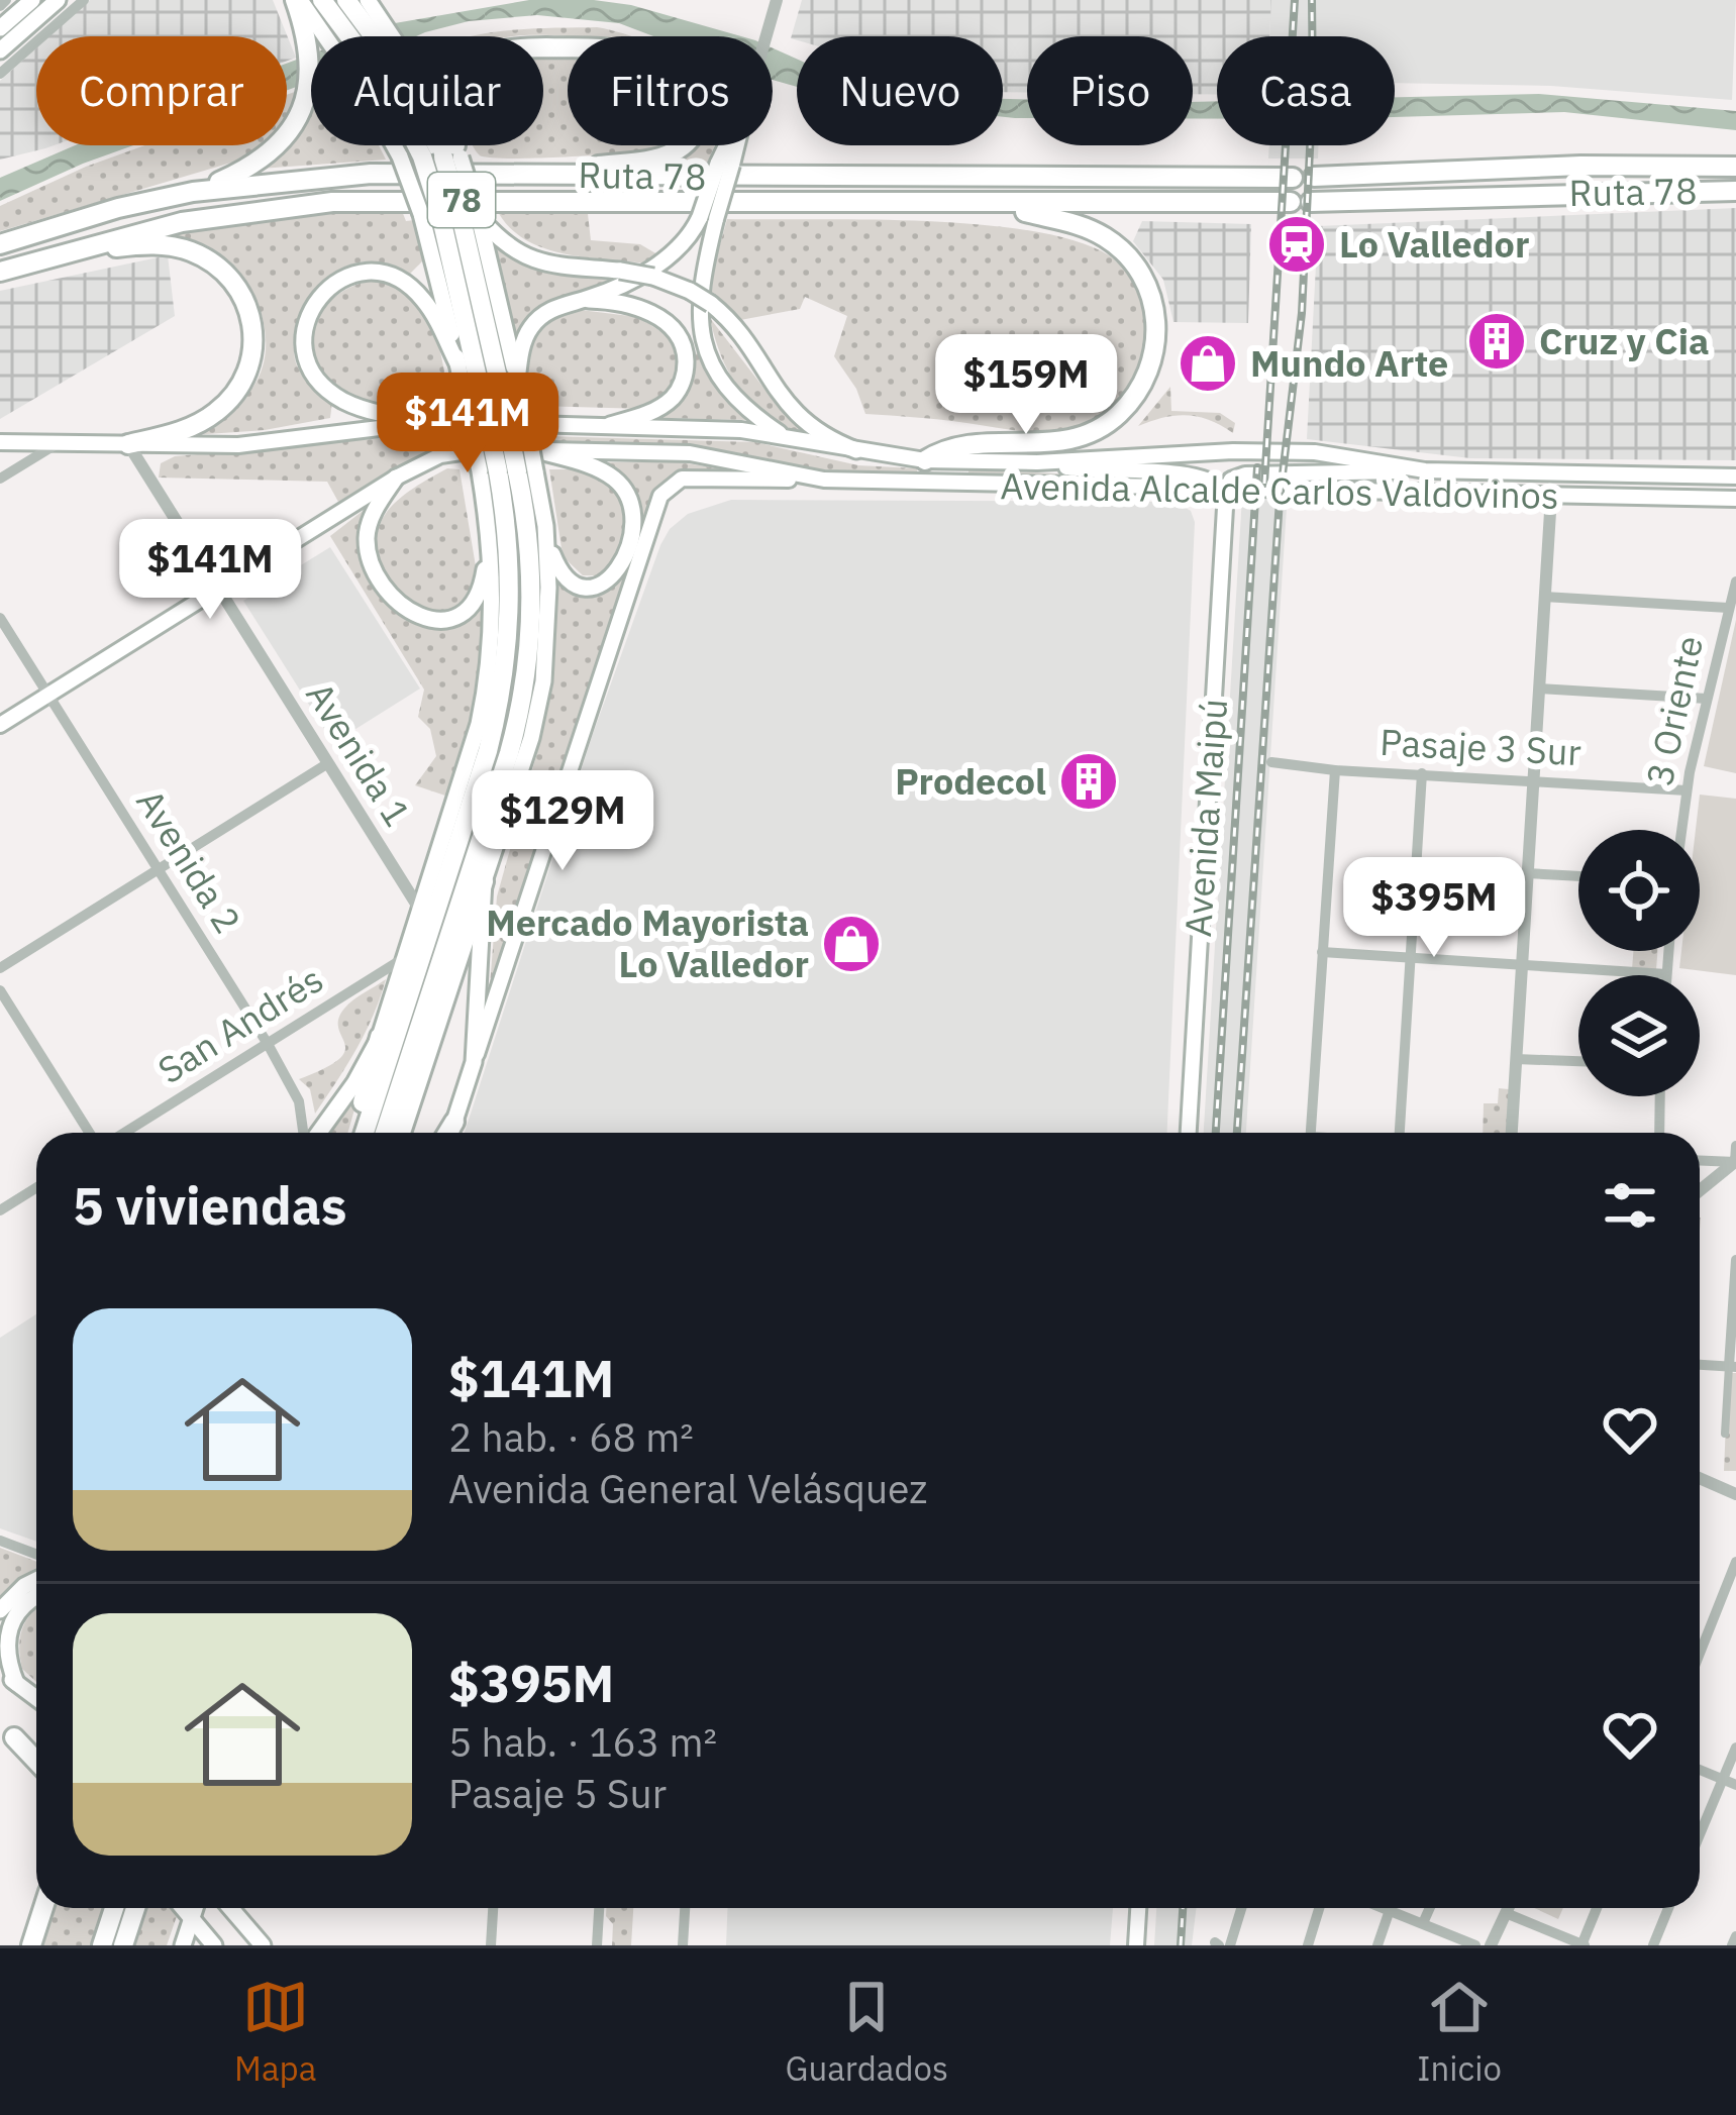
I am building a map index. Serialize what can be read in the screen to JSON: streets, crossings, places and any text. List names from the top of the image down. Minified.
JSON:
{"streets":{"highway":["Ruta 78","78"],"main road":["Avenida Alcalde Carlos Valdovinos","Avenida Maipú"],"street":["3 Oriente","Pasaje 3 Sur","Avenida 1","Avenida 2","San Andrés"]},"crossings":[["Avenida Alcalde Carlos Valdovinos","Avenida 1"],["Avenida Alcalde Carlos Valdovinos","Avenida Maipú"],["Avenida Alcalde Carlos Valdovinos","Avenida 2"],["3 Oriente","Pasaje 3 Sur"],["Avenida 2","San Andrés"]],"places":{"station":["Lo Valledor"],"building":["Cruz y Cia","Prodecol"],"shop":["Mundo Arte","Mercado Mayorista Lo Valledor"]},"page":{"chip":["Comprar","Alquilar","Filtros","Nuevo","Piso","Casa"],"price":["$159M","$141M","$141M","$129M","$395M"],"heading":"5 viviendas","list":[{"name":"$141M","note":"2 hab. · 68 m² · Avenida General Velásquez"},{"name":"$395M","note":"5 hab. · 163 m² · Pasaje 5 Sur"}],"tabs":["Mapa","Guardados","Inicio"]}}
